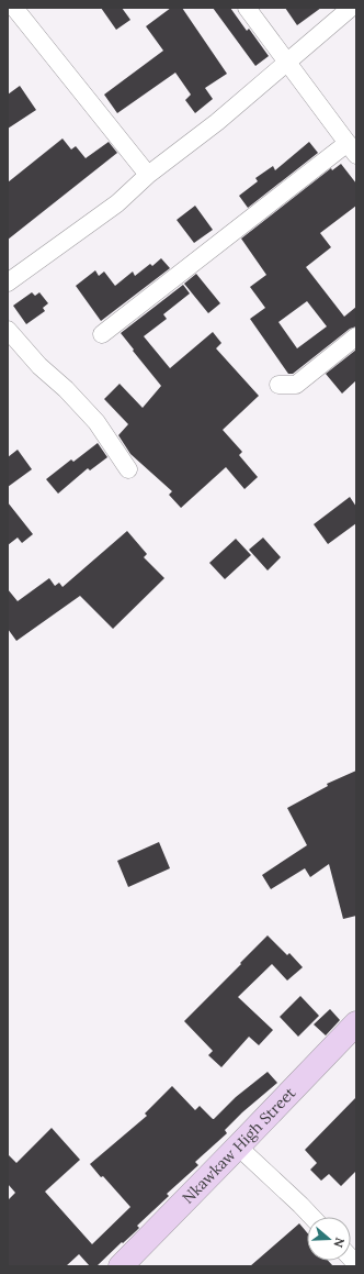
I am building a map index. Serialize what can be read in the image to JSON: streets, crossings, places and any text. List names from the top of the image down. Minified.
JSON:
{"streets":{"main road":["Nkawkaw High Street"]},"north":"right"}
